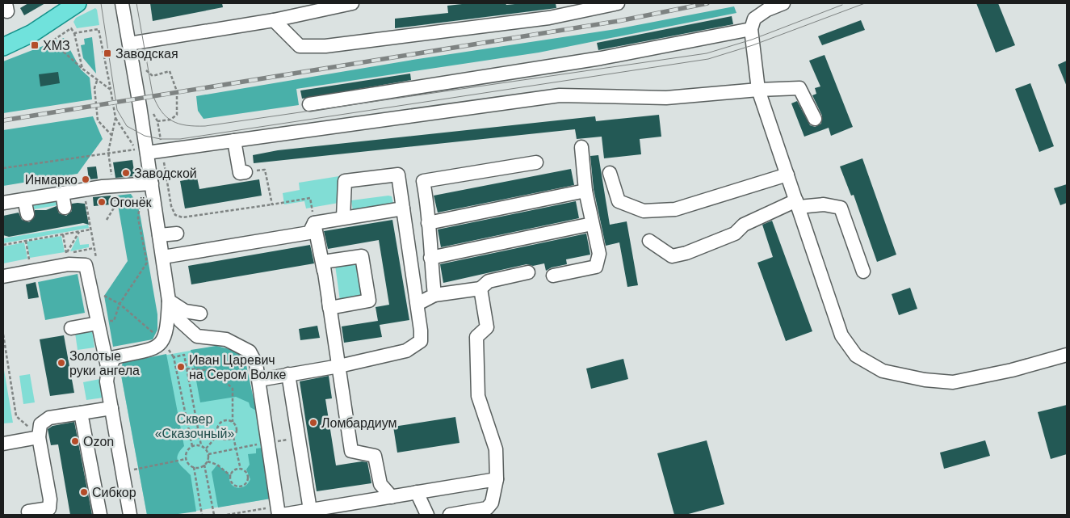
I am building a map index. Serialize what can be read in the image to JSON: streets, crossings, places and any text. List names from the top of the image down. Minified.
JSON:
{"parks":["Сквер «Сказочный»"],"places":{"transit":["ХМЗ","Заводская"],"other":["Заводской","Инмарко","Огонёк","Золотые руки ангела","Иван Царевич на Сером Волке","Ломбардиум","Ozon","Сибкор"]}}
